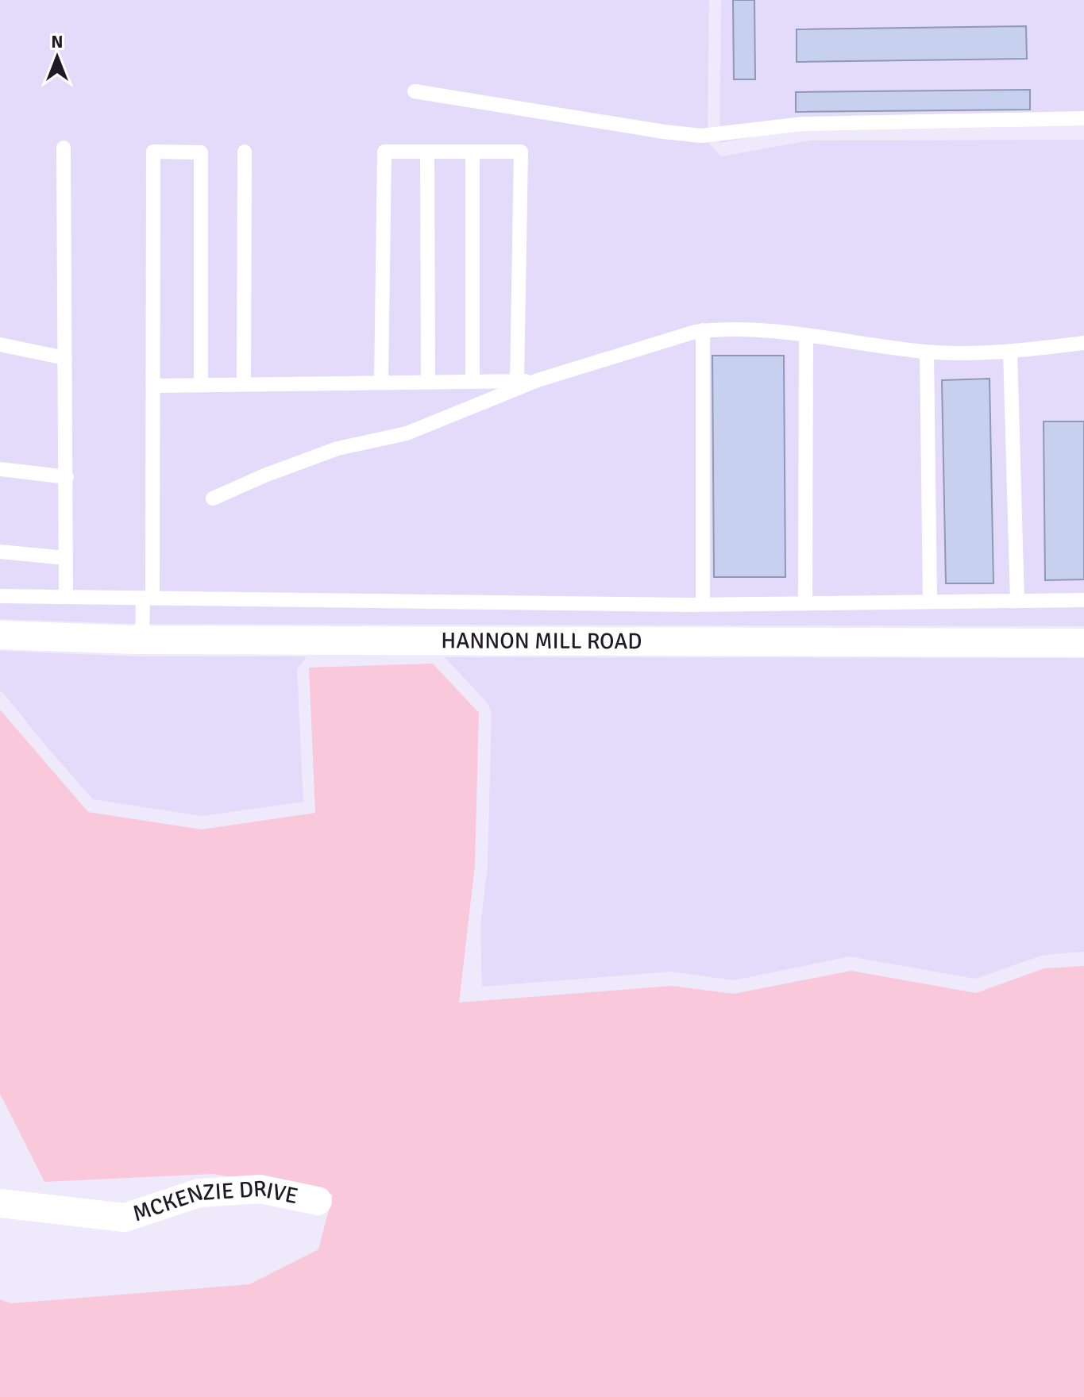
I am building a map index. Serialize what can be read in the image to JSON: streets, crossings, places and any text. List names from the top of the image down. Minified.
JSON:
{"streets":{"street":["HANNON MILL ROAD","MCKENZIE DRIVE"]},"north":"top"}
